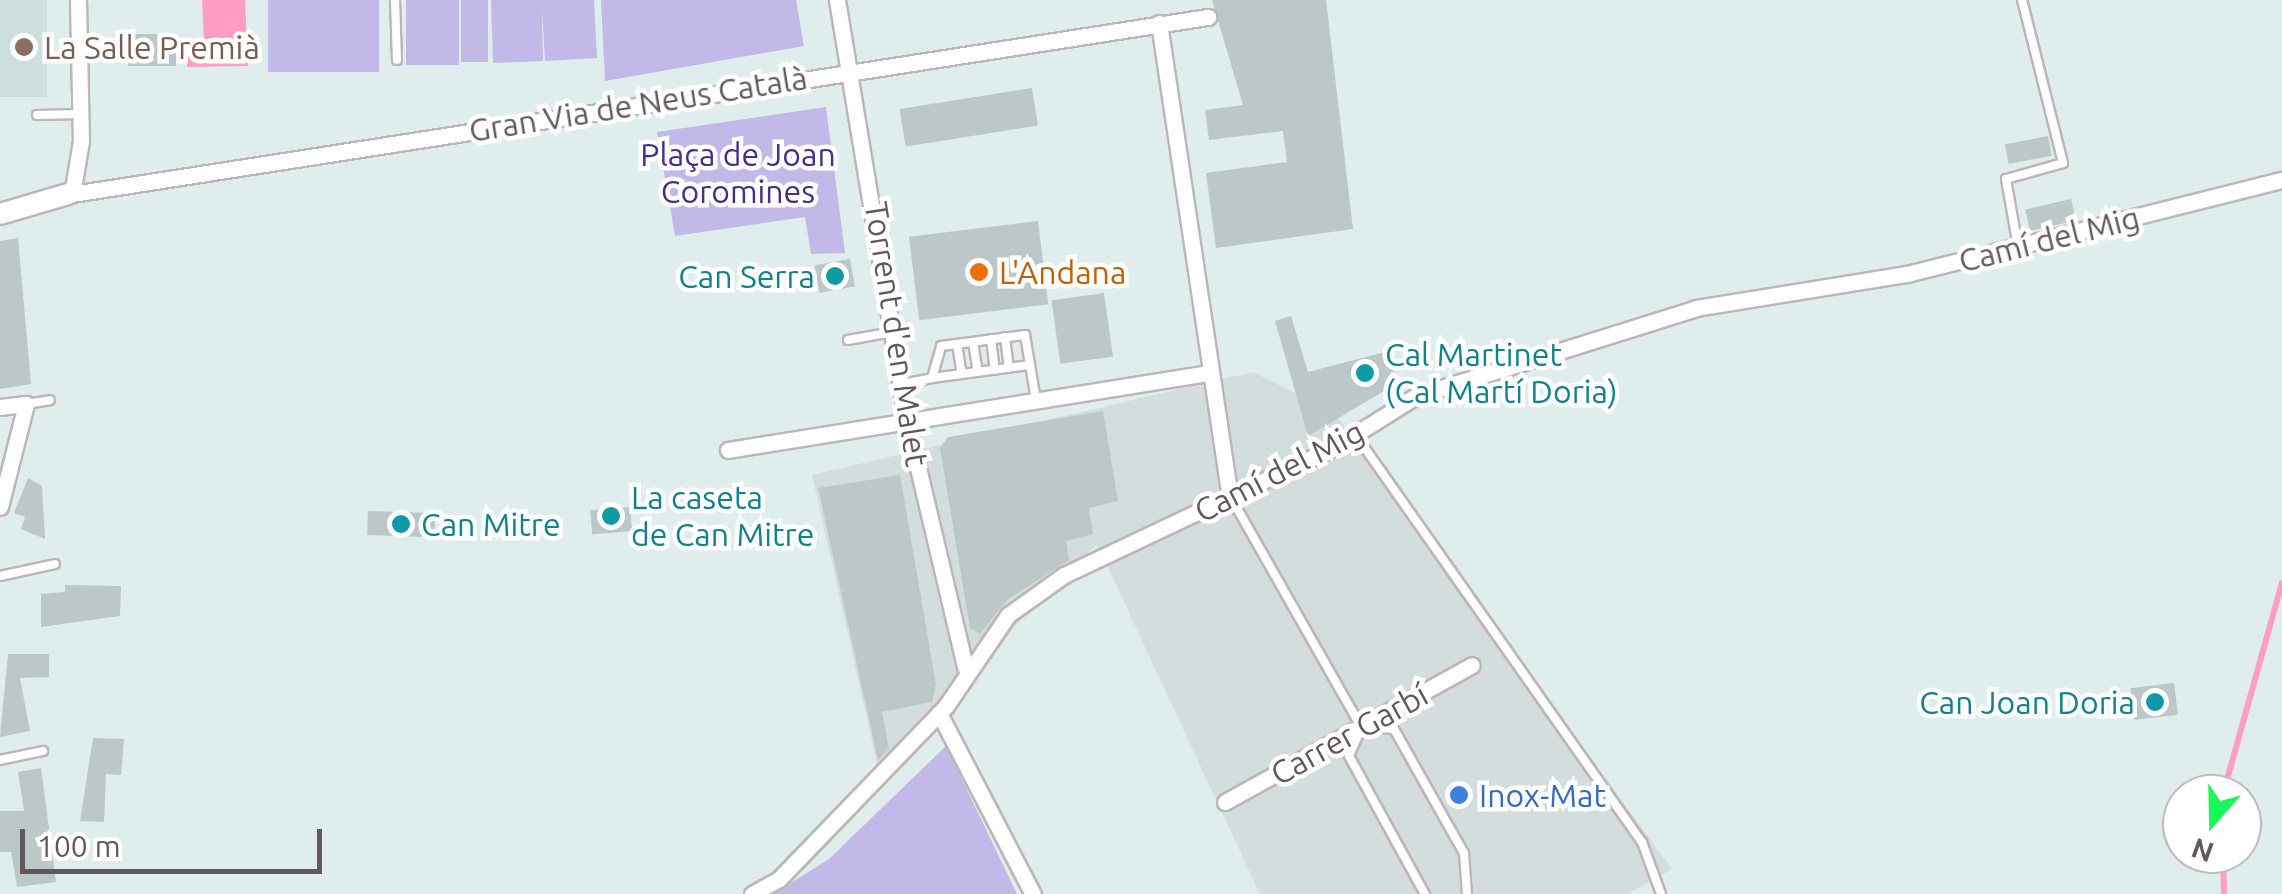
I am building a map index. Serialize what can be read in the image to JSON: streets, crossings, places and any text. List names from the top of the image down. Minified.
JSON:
{"streets":{"street":["Gran Via de Neus Català","Camí del Mig","Torrent d'en Malet","Carrer Garbí"]},"crossings":[["Gran Via de Neus Català","Torrent d'en Malet"],["Camí del Mig","Torrent d'en Malet"]],"parks":["Plaça de Joan Coromines"],"places":["La Salle Premià","L'Andana","Can Serra","Cal Martinet (Cal Martí Doria)","La caseta de Can Mitre","Can Mitre","Can Joan Doria","Inox-Mat"],"scale_bar":"100 m","north":"bottom"}
